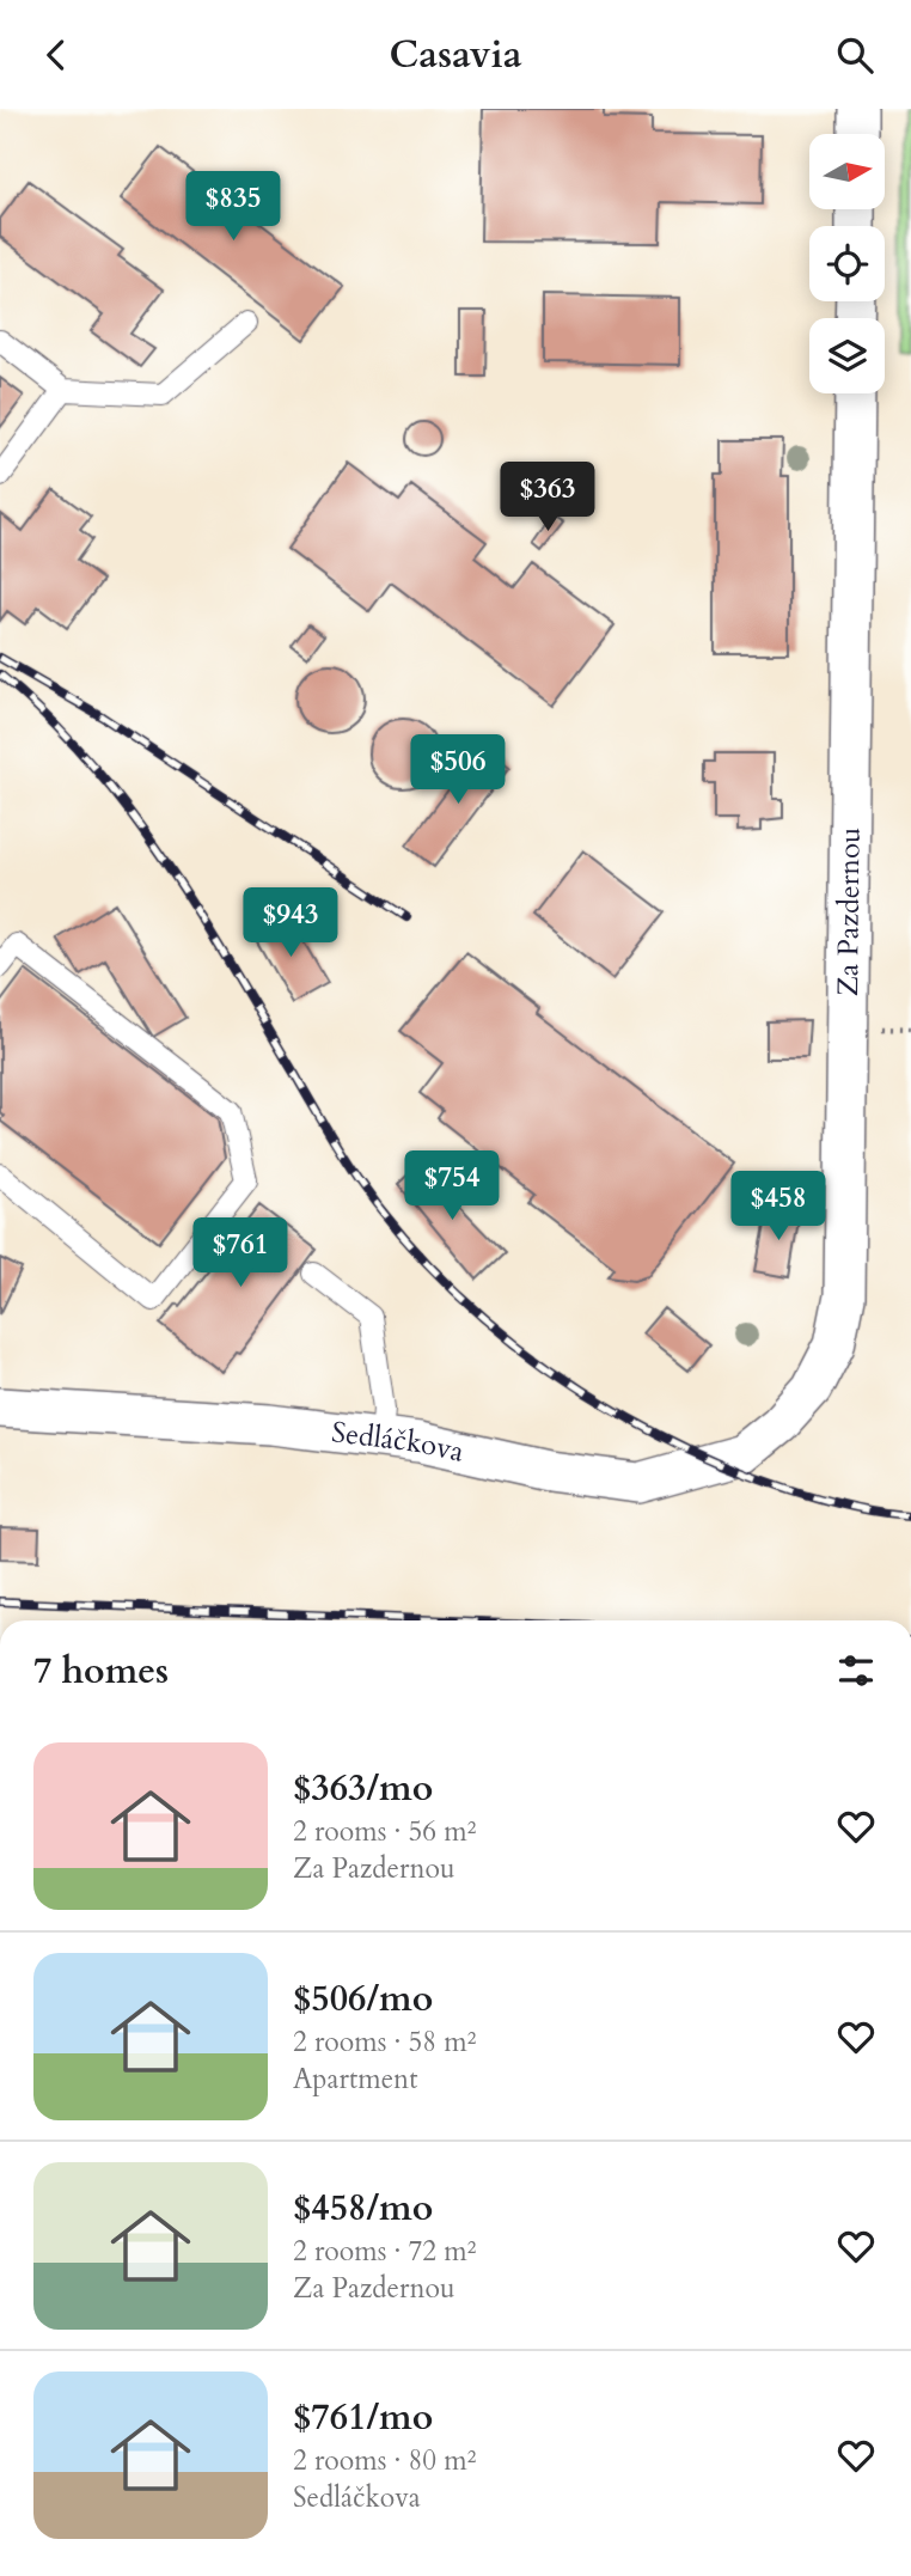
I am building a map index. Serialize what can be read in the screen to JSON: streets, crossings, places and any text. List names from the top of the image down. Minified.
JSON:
{"streets":{"street":["Za Pazdernou","Sedláčkova"]},"crossings":[["Za Pazdernou","Sedláčkova"]],"north":"right","page":{"header":"Casavia","price":["$835","$363","$506","$943","$754","$458","$761"],"heading":"7 homes","list":[{"name":"$363/mo","note":"2 rooms · 56 m² · Za Pazdernou"},{"name":"$506/mo","note":"2 rooms · 58 m² · Apartment"},{"name":"$458/mo","note":"2 rooms · 72 m² · Za Pazdernou"},{"name":"$761/mo","note":"2 rooms · 80 m² · Sedláčkova"}]}}
